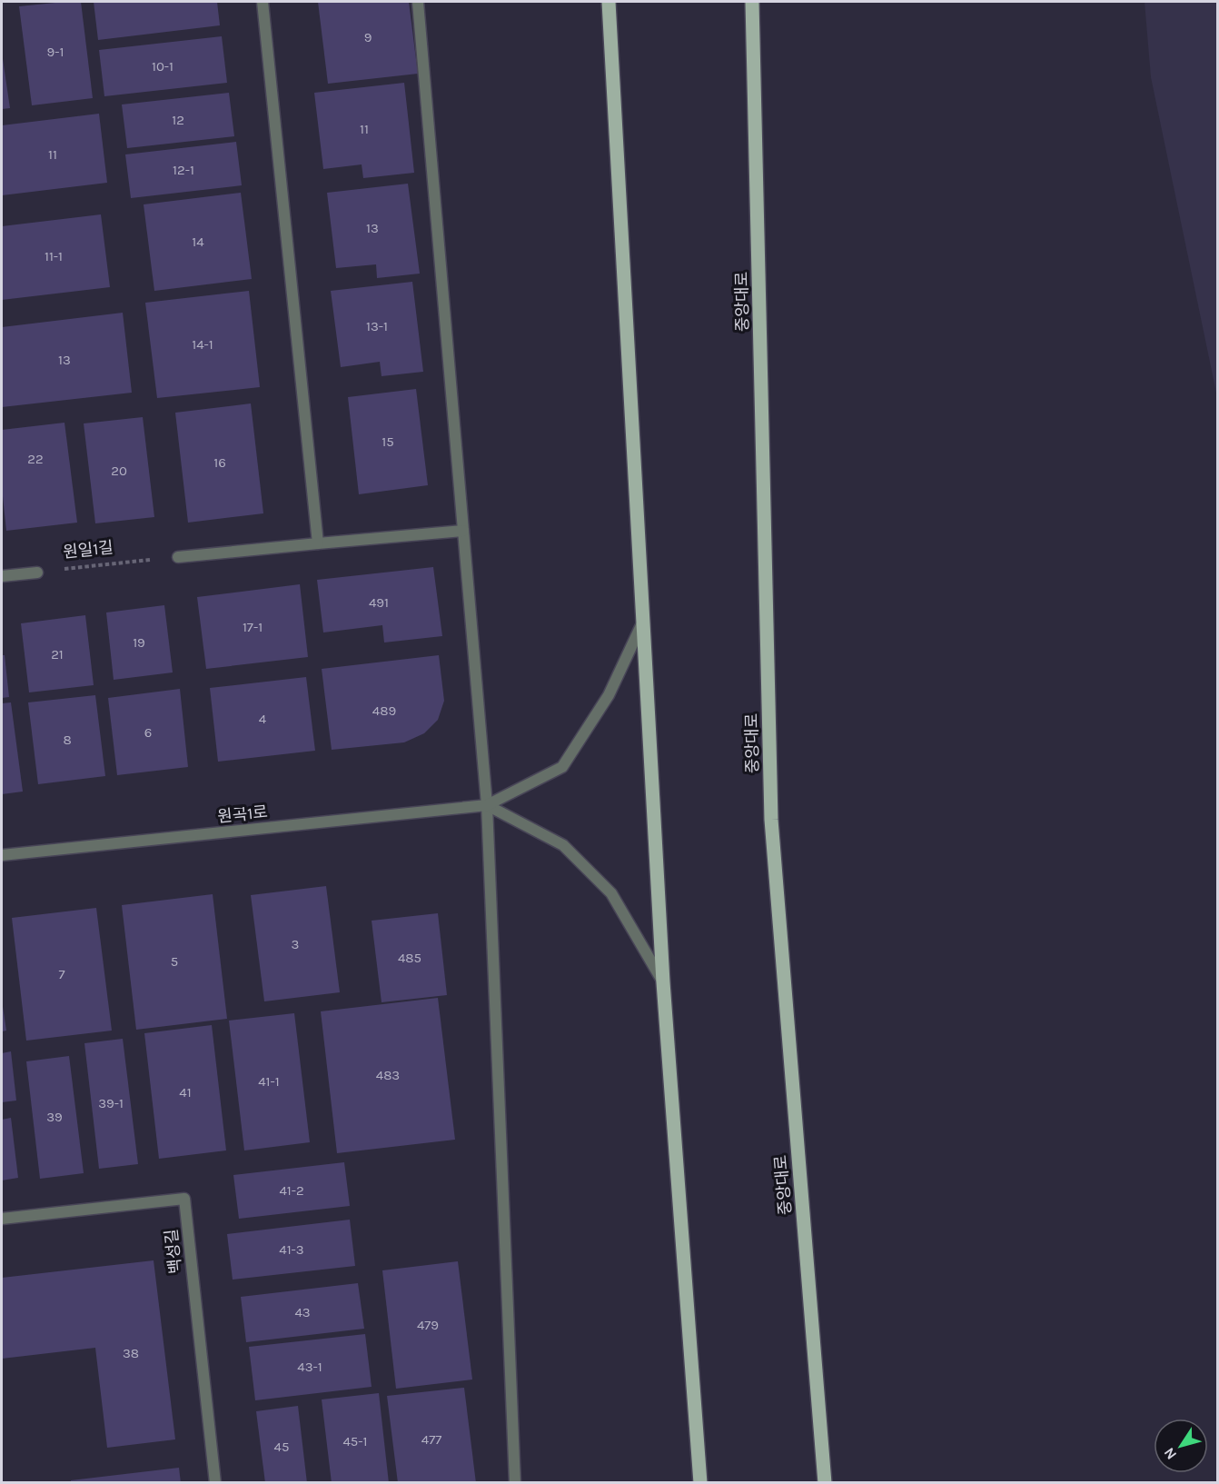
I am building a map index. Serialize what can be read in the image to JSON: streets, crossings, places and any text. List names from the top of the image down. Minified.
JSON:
{"streets":{"main road":["중앙대로"],"street":["원곡1로","백성길"],"path":["원일1길"]},"house_numbers":["9","9-1","10-1","12","11","11","12-1","13","14","11-1","13-1","14-1","13","15","22","16","20","491","17-1","19","21","489","4","6","8","3","485","5","7","483","41-1","41","39-1","39","41-2","41-3","43","479","38","43-1","477","45-1","45"],"north":"bottom left"}
